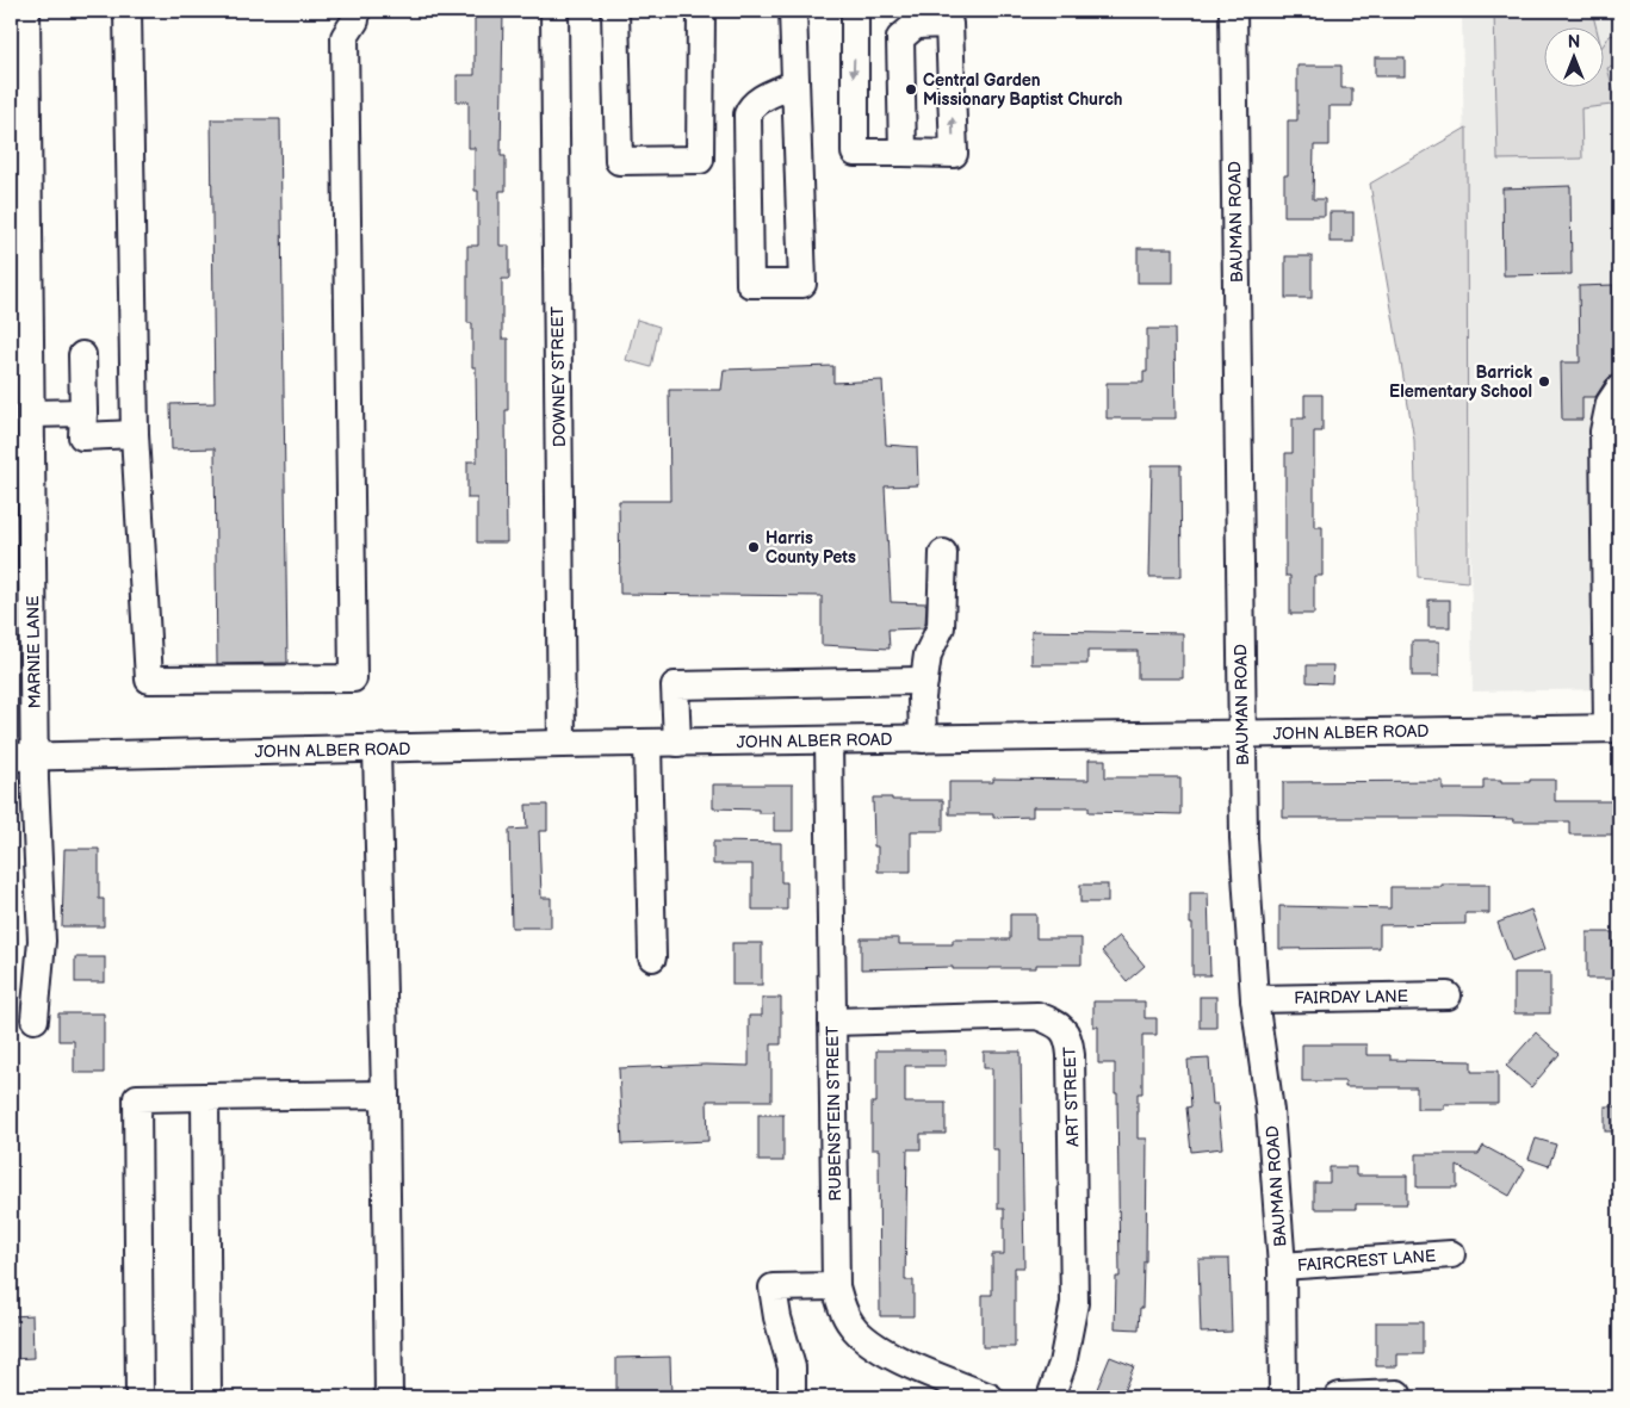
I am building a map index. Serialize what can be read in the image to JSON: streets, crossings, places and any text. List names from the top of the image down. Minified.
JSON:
{"streets":{"street":["BAUMAN ROAD","DOWNEY STREET","MARNIE LANE","JOHN ALBER ROAD","FAIRDAY LANE","ART STREET","RUBENSTEIN STREET","FAIRCREST LANE"]},"crossings":[["BAUMAN ROAD","JOHN ALBER ROAD"],["BAUMAN ROAD","FAIRDAY LANE"],["BAUMAN ROAD","FAIRCREST LANE"],["DOWNEY STREET","JOHN ALBER ROAD"],["MARNIE LANE","JOHN ALBER ROAD"],["JOHN ALBER ROAD","RUBENSTEIN STREET"],["ART STREET","RUBENSTEIN STREET"]],"places":["Central Garden Missionary Baptist Church","Barrick Elementary School","Harris County Pets"],"north":"top"}
